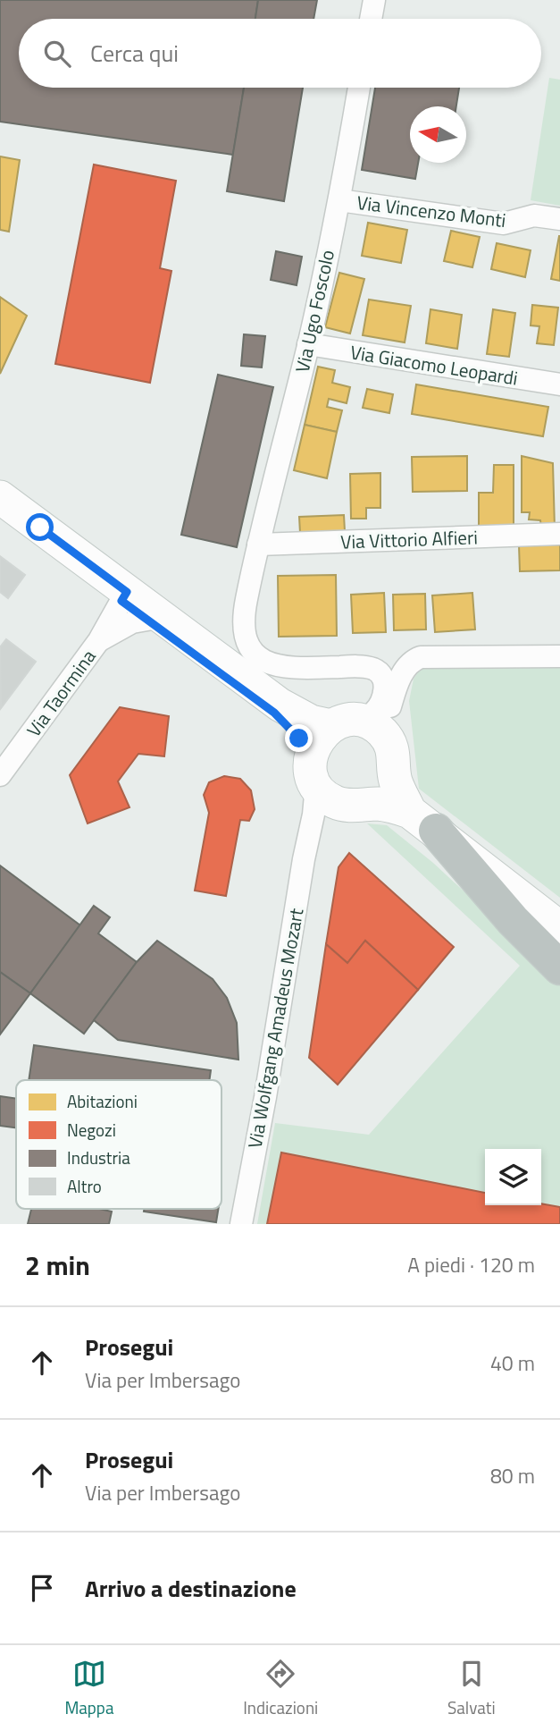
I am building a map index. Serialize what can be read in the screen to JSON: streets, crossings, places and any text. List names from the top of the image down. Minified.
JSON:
{"streets":{"street":["Via Vincenzo Monti","Via Ugo Foscolo","Via Giacomo Leopardi","Via Vittorio Alfieri","Via Taormina","Via Wolfgang Amadeus Mozart"]},"crossings":[["Via Vincenzo Monti","Via Ugo Foscolo"],["Via Ugo Foscolo","Via Giacomo Leopardi"],["Via Ugo Foscolo","Via Vittorio Alfieri"],["Via Ugo Foscolo","Via Wolfgang Amadeus Mozart"]],"legend":["Abitazioni","Negozi","Industria","Altro"],"north":"left","page":{"search":"Cerca qui","heading":["2 min","A piedi · 120 m"],"list":[["Prosegui","Via per Imbersago","40 m"],["Prosegui","Via per Imbersago","80 m"],"Arrivo a destinazione"],"nav":["Mappa","Indicazioni","Salvati"]}}
